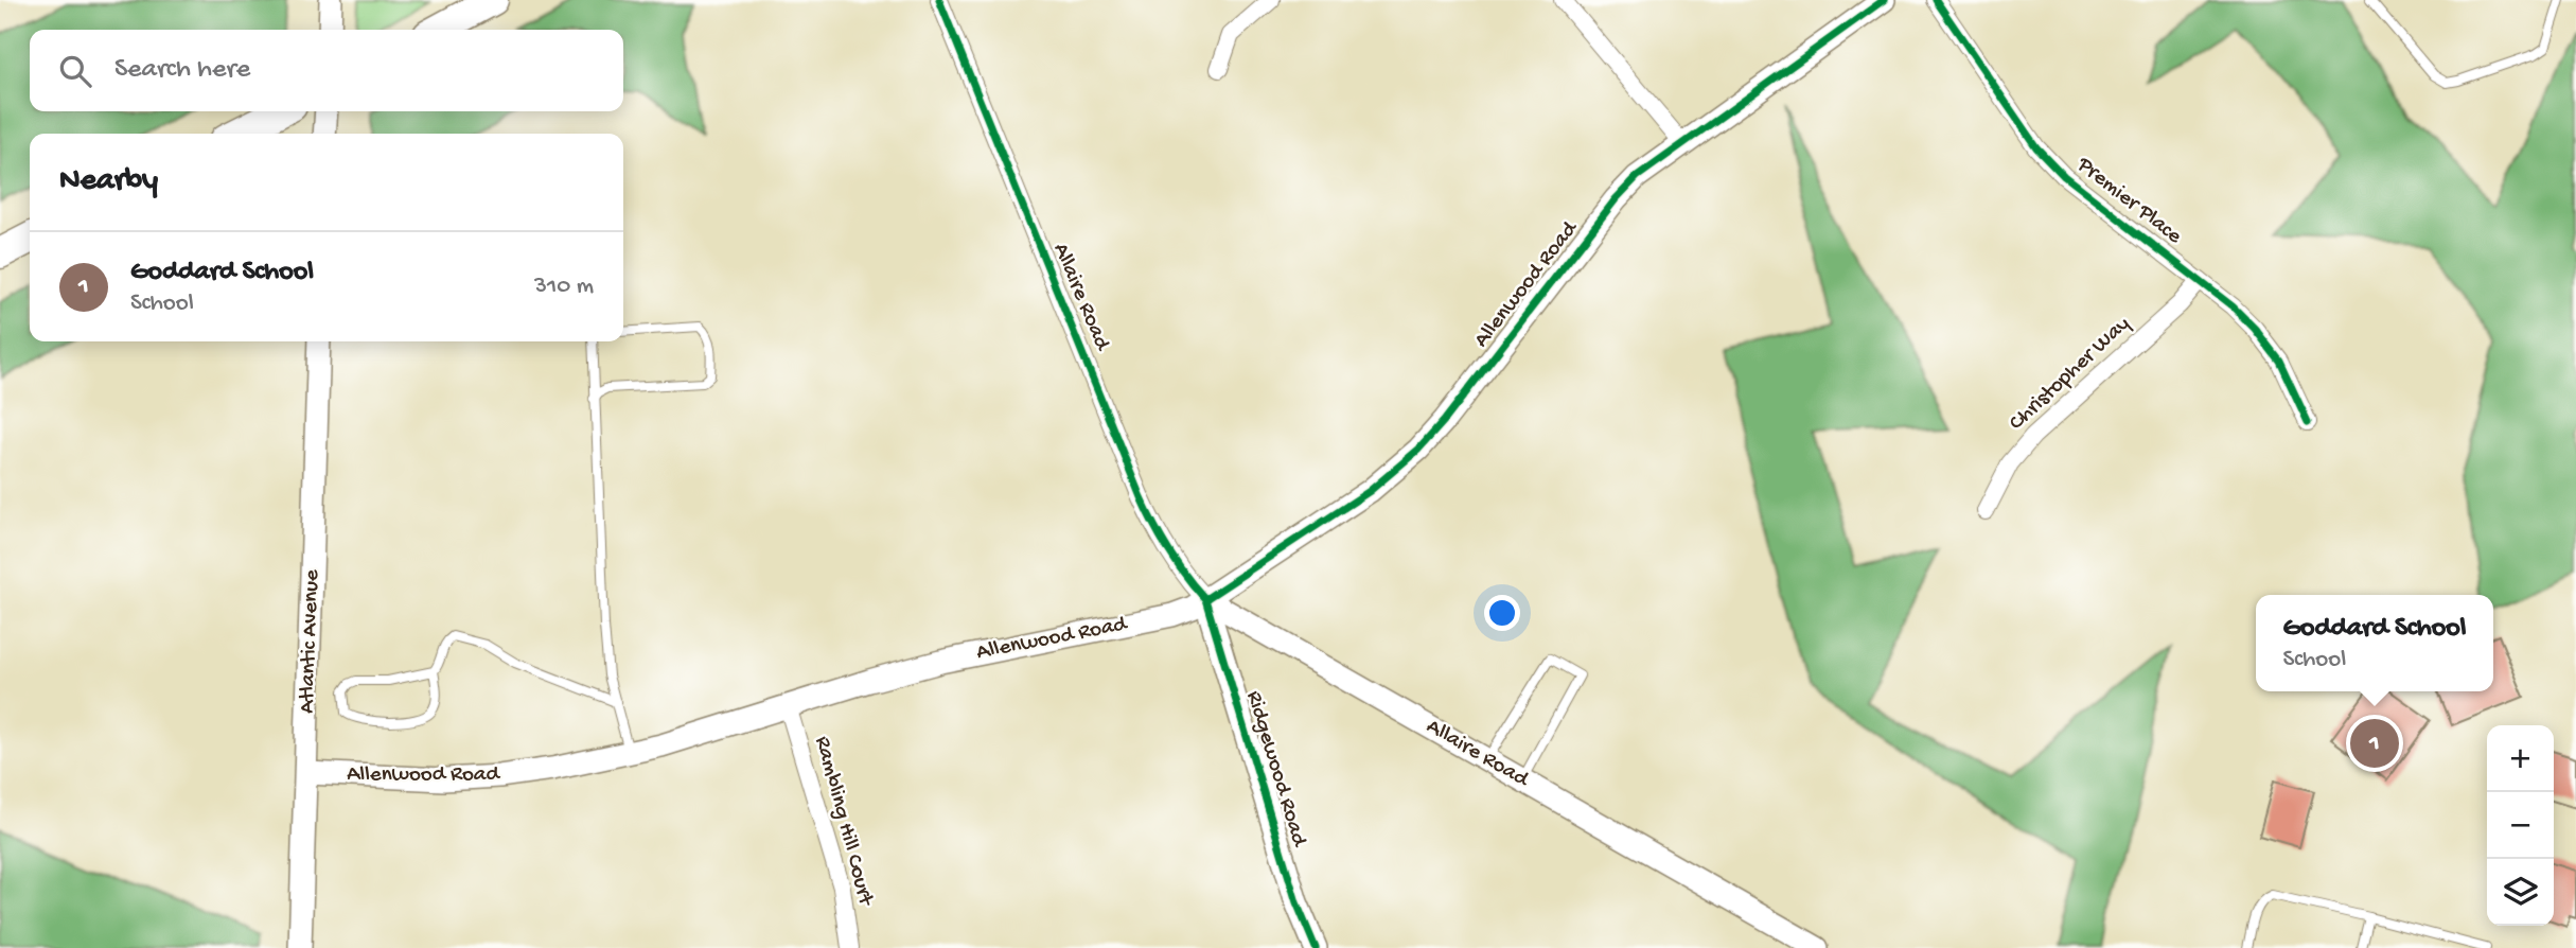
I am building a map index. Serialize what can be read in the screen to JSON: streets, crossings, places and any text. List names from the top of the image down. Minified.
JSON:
{"streets":{"main road":["Allenwood Road","Allaire Road","Atlantic Avenue","Ridgewood Road"],"street":["Premier Place","Christopher Way","Rambling Hill Court"]},"crossings":[["Premier Place","Christopher Way"],["Allenwood Road","Allaire Road"],["Allenwood Road","Atlantic Avenue"],["Allenwood Road","Ridgewood Road"],["Allenwood Road","Rambling Hill Court"],["Allaire Road","Ridgewood Road"]],"page":{"search":"Search here","heading":"Nearby","list":[{"mark":"1","name":"Goddard School","note":"School","value":"310 m"}],"popup":["Goddard School","School"],"pins":"1","map_buttons":["+","−"]}}
